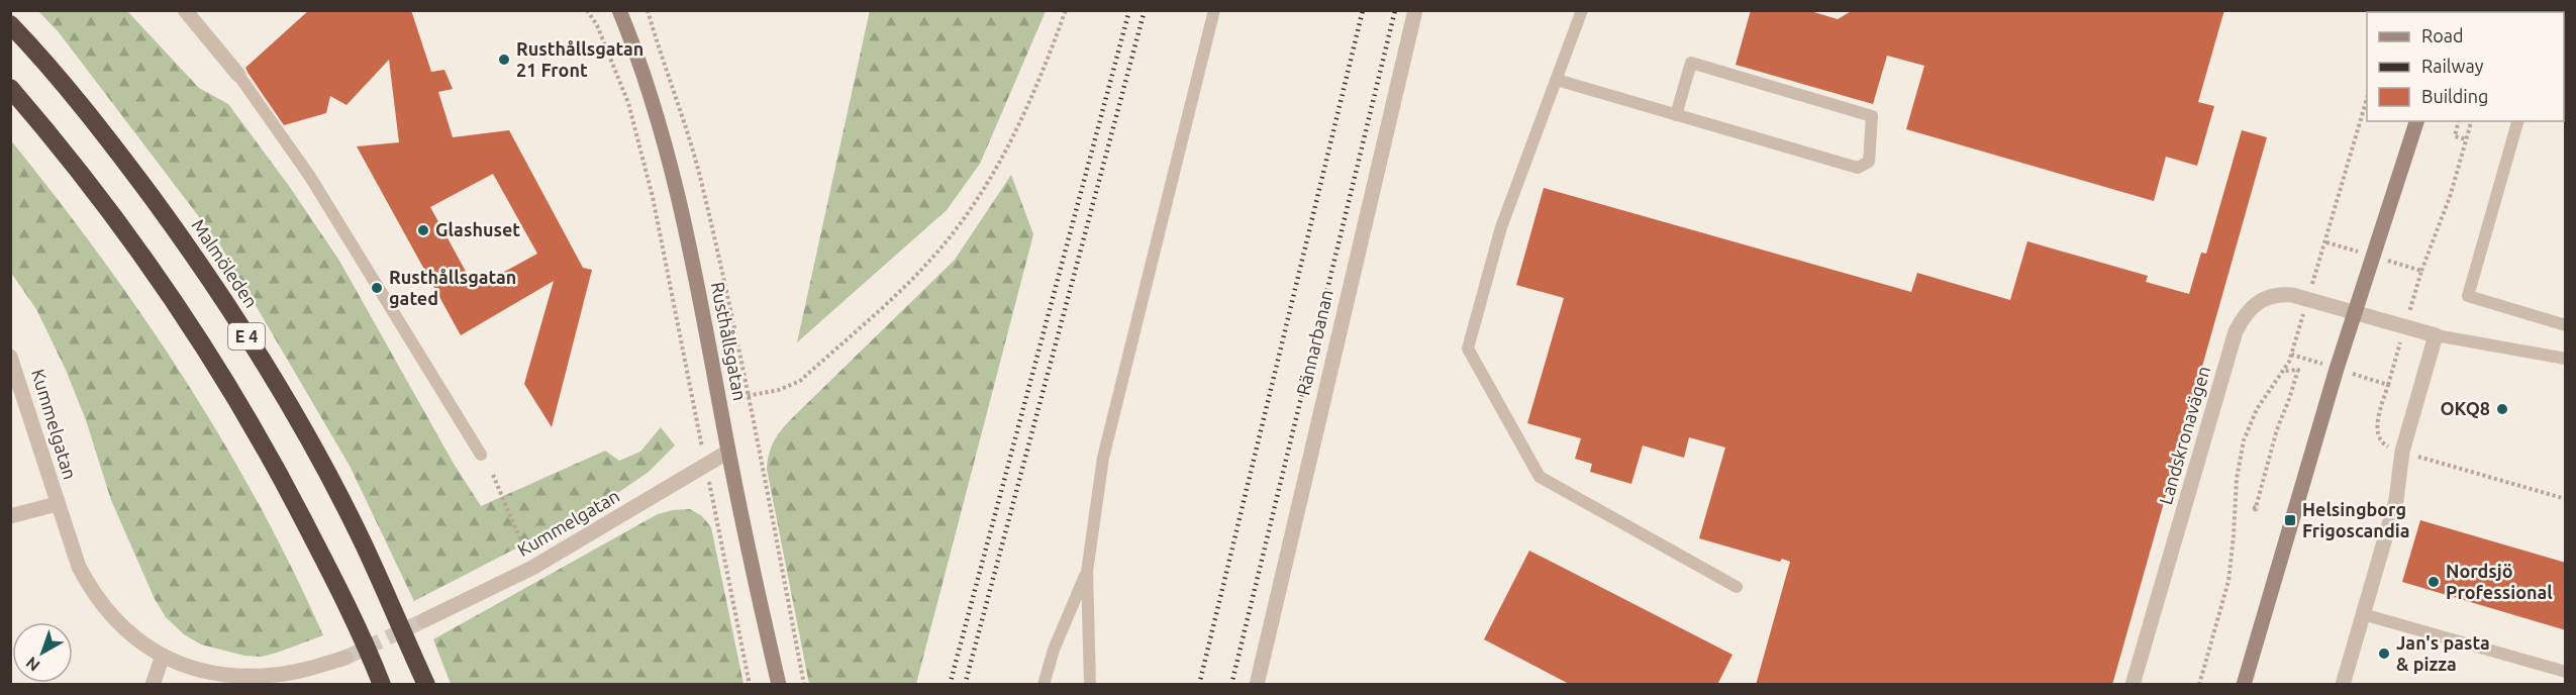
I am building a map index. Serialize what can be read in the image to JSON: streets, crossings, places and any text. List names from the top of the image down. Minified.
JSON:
{"streets":{"highway":["Malmöleden","E 4"],"main road":["Rusthållsgatan"],"street":["Rännarbanan","Kummelgatan","Landskronavägen"]},"crossings":[["Rusthållsgatan","Kummelgatan"]],"places":{"other":["Rusthållsgatan 21 Front","Glashuset","Rusthållsgatan gated","OKQ8","Nordsjö Professional","Jan's pasta & pizza"],"transit":["Helsingborg Frigoscandia"]},"legend":["Road","Railway","Building"],"north":"bottom left"}
